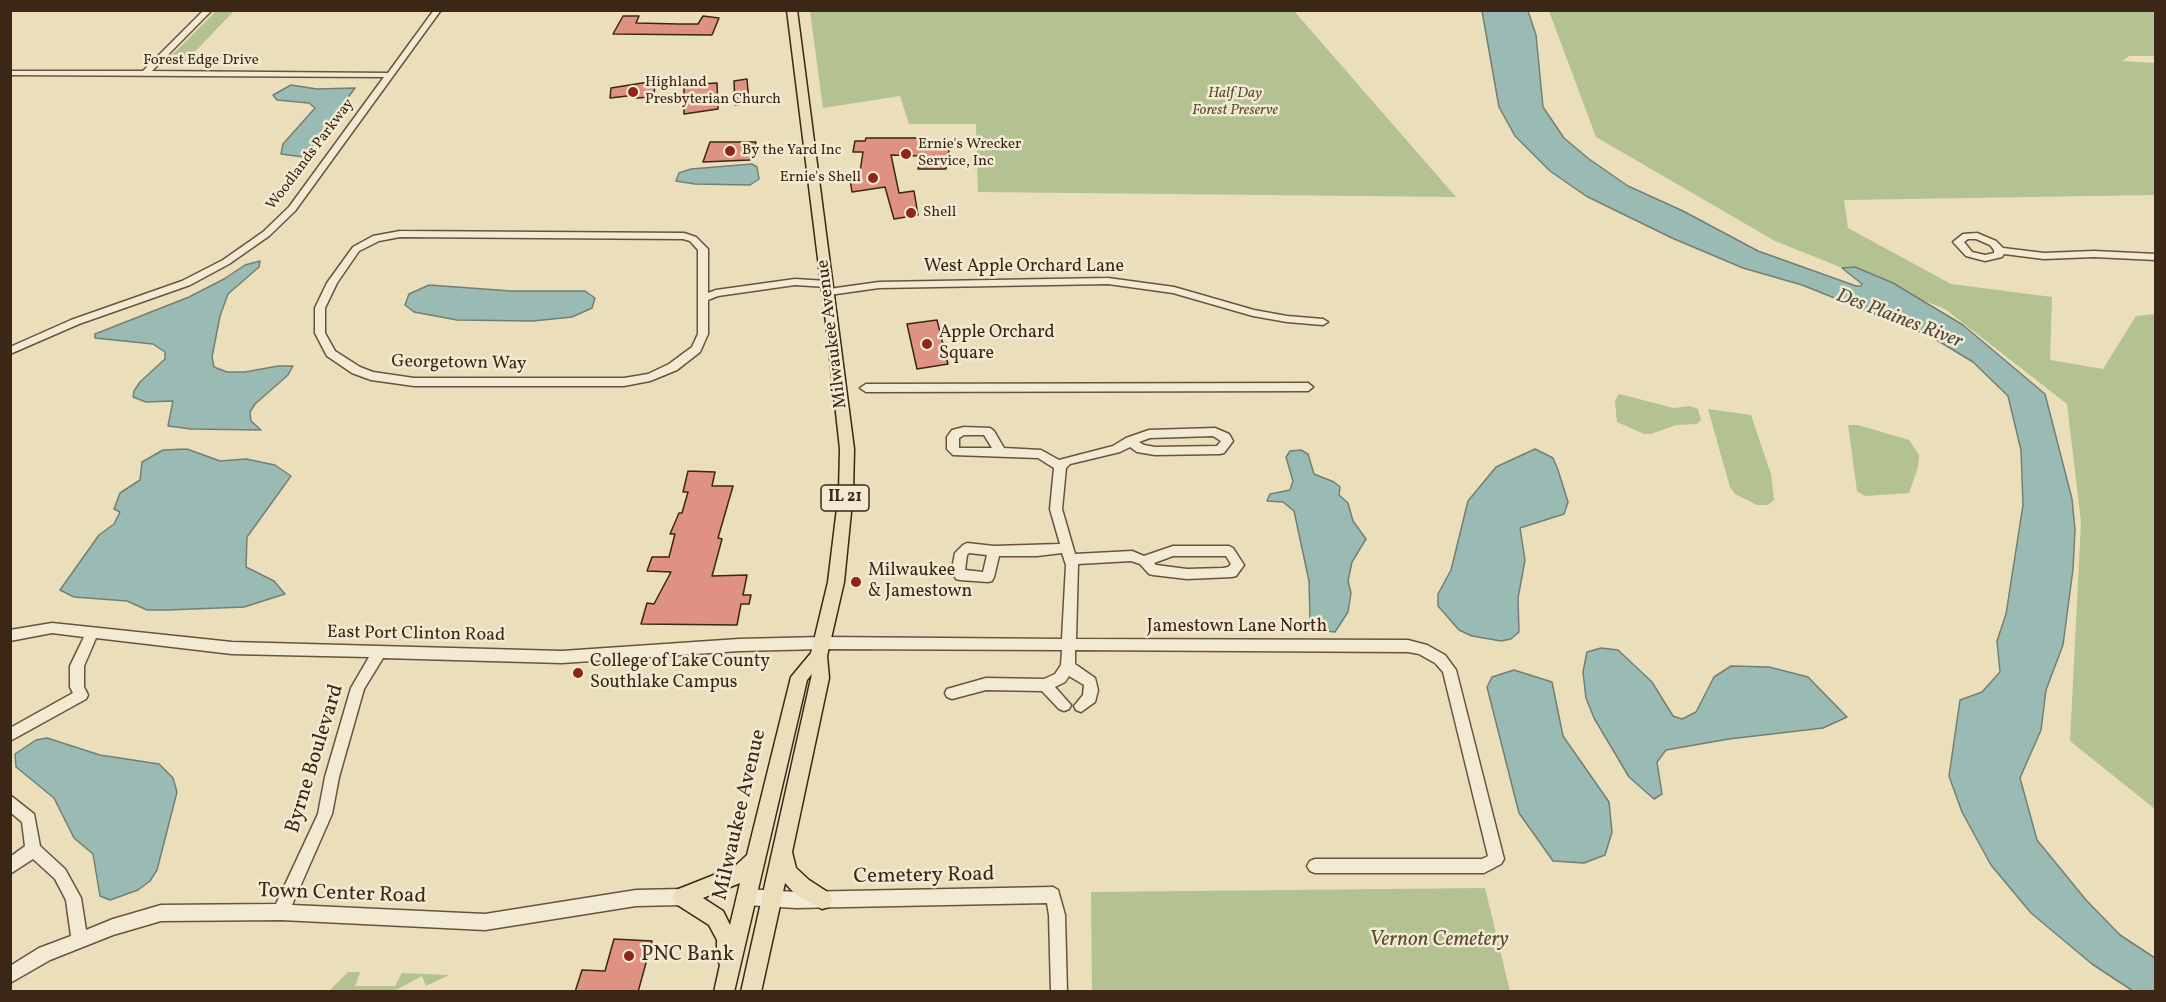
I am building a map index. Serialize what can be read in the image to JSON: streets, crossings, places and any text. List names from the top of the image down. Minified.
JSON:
{"streets":{"main road":["Milwaukee Avenue","IL 21"],"street":["Forest Edge Drive","Woodlands Parkway","West Apple Orchard Lane","Georgetown Way","Jamestown Lane North","East Port Clinton Road","Byrne Boulevard","Cemetery Road","Town Center Road"]},"crossings":[["Forest Edge Drive","Woodlands Parkway"],["West Apple Orchard Lane","Milwaukee Avenue"],["Milwaukee Avenue","Jamestown Lane North"],["Milwaukee Avenue","East Port Clinton Road"],["Milwaukee Avenue","Cemetery Road"],["Jamestown Lane North","East Port Clinton Road"],["East Port Clinton Road","Byrne Boulevard"],["Byrne Boulevard","Town Center Road"]],"water":["Des Plaines River"],"parks":["Half Day Forest Preserve","Vernon Cemetery"],"places":["Highland Presbyterian Church","By the Yard Inc","Ernie's Wrecker Service, Inc","Ernie's Shell","Shell","Apple Orchard Square","Milwaukee & Jamestown","College of Lake County Southlake Campus","PNC Bank"]}
